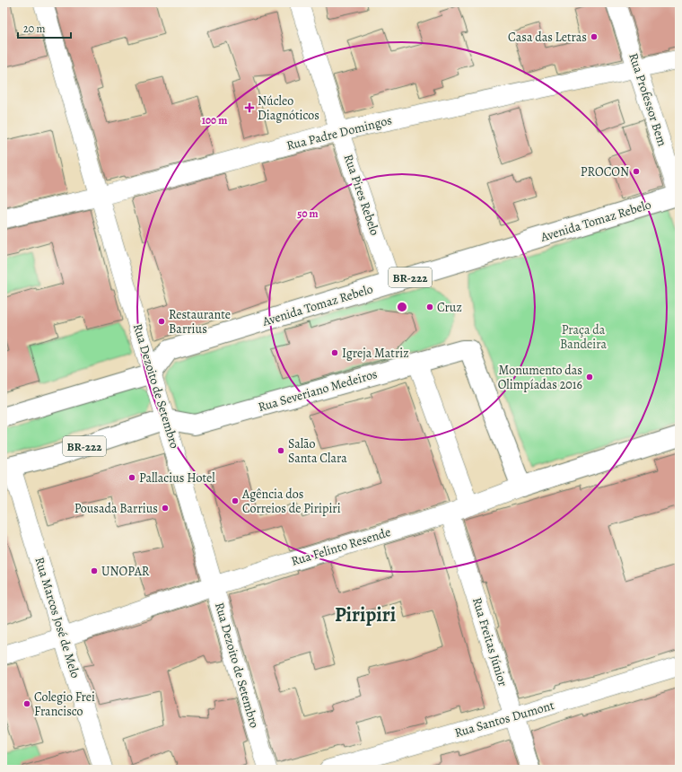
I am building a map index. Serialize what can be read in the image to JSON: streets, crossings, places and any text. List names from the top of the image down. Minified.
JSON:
{"streets":{"main road":["Avenida Tomaz Rebelo","BR-222","Rua Severiano Medeiros","Rua Felinto Resende"],"street":["Rua Professor Bem","Rua Padre Domingos","Rua Pires Rebelo","Rua Dezoito de Setembro","Rua Marcos José de Melo","Rua Freitas Júnior","Rua Santos Dumont"]},"crossings":[["Rua Professor Bem","Rua Padre Domingos"],["Rua Professor Bem","Avenida Tomaz Rebelo"],["Rua Padre Domingos","Rua Pires Rebelo"],["Rua Padre Domingos","Rua Dezoito de Setembro"],["Rua Pires Rebelo","Avenida Tomaz Rebelo"],["Avenida Tomaz Rebelo","Rua Dezoito de Setembro"],["BR-222","Rua Dezoito de Setembro"],["BR-222","Rua Severiano Medeiros"],["BR-222","Rua Marcos José de Melo"],["Rua Dezoito de Setembro","Rua Severiano Medeiros"],["Rua Dezoito de Setembro","Rua Felinto Resende"],["Rua Severiano Medeiros","Rua Felinto Resende"],["Rua Felinto Resende","Rua Marcos José de Melo"],["Rua Felinto Resende","Rua Freitas Júnior"],["Rua Freitas Júnior","Rua Santos Dumont"]],"districts":["Piripiri"],"parks":["Praça da Bandeira"],"places":{"other":["Casa das Letras","PROCON","Cruz","Restaurante Barrius","Igreja Matriz","Monumento das Olimpíadas 2016","Salão Santa Clara","Pallacius Hotel","Agência dos Correios de Piripiri","Pousada Barrius","UNOPAR","Colegio Frei Francisco"],"health":["Núcleo Diagnóticos"]},"scale_bar":"20 m","rings":["100 m","50 m"]}
